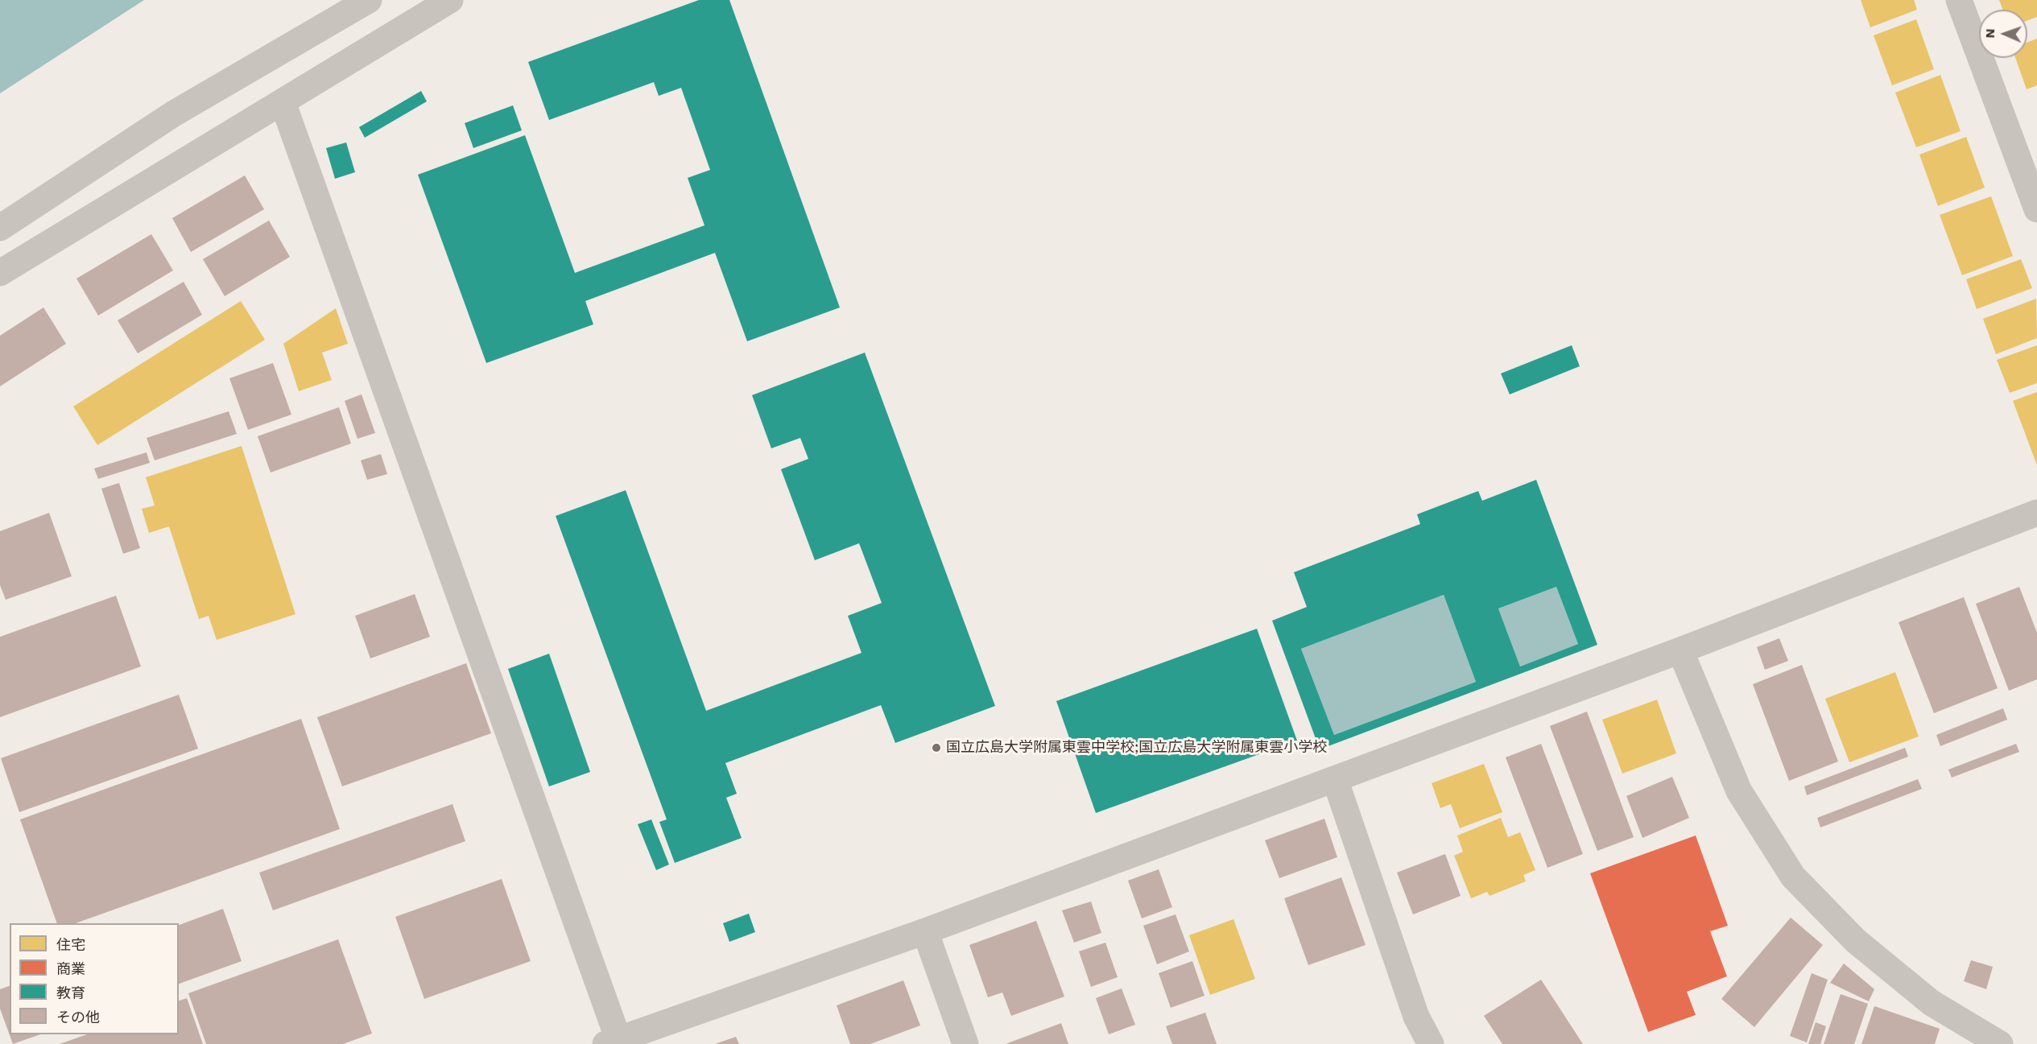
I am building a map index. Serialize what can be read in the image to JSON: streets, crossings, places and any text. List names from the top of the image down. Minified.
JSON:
{"places":["国立広島大学附属東雲中学校;国立広島大学附属東雲小学校"],"legend":["住宅","商業","教育","その他"],"north":"left"}
